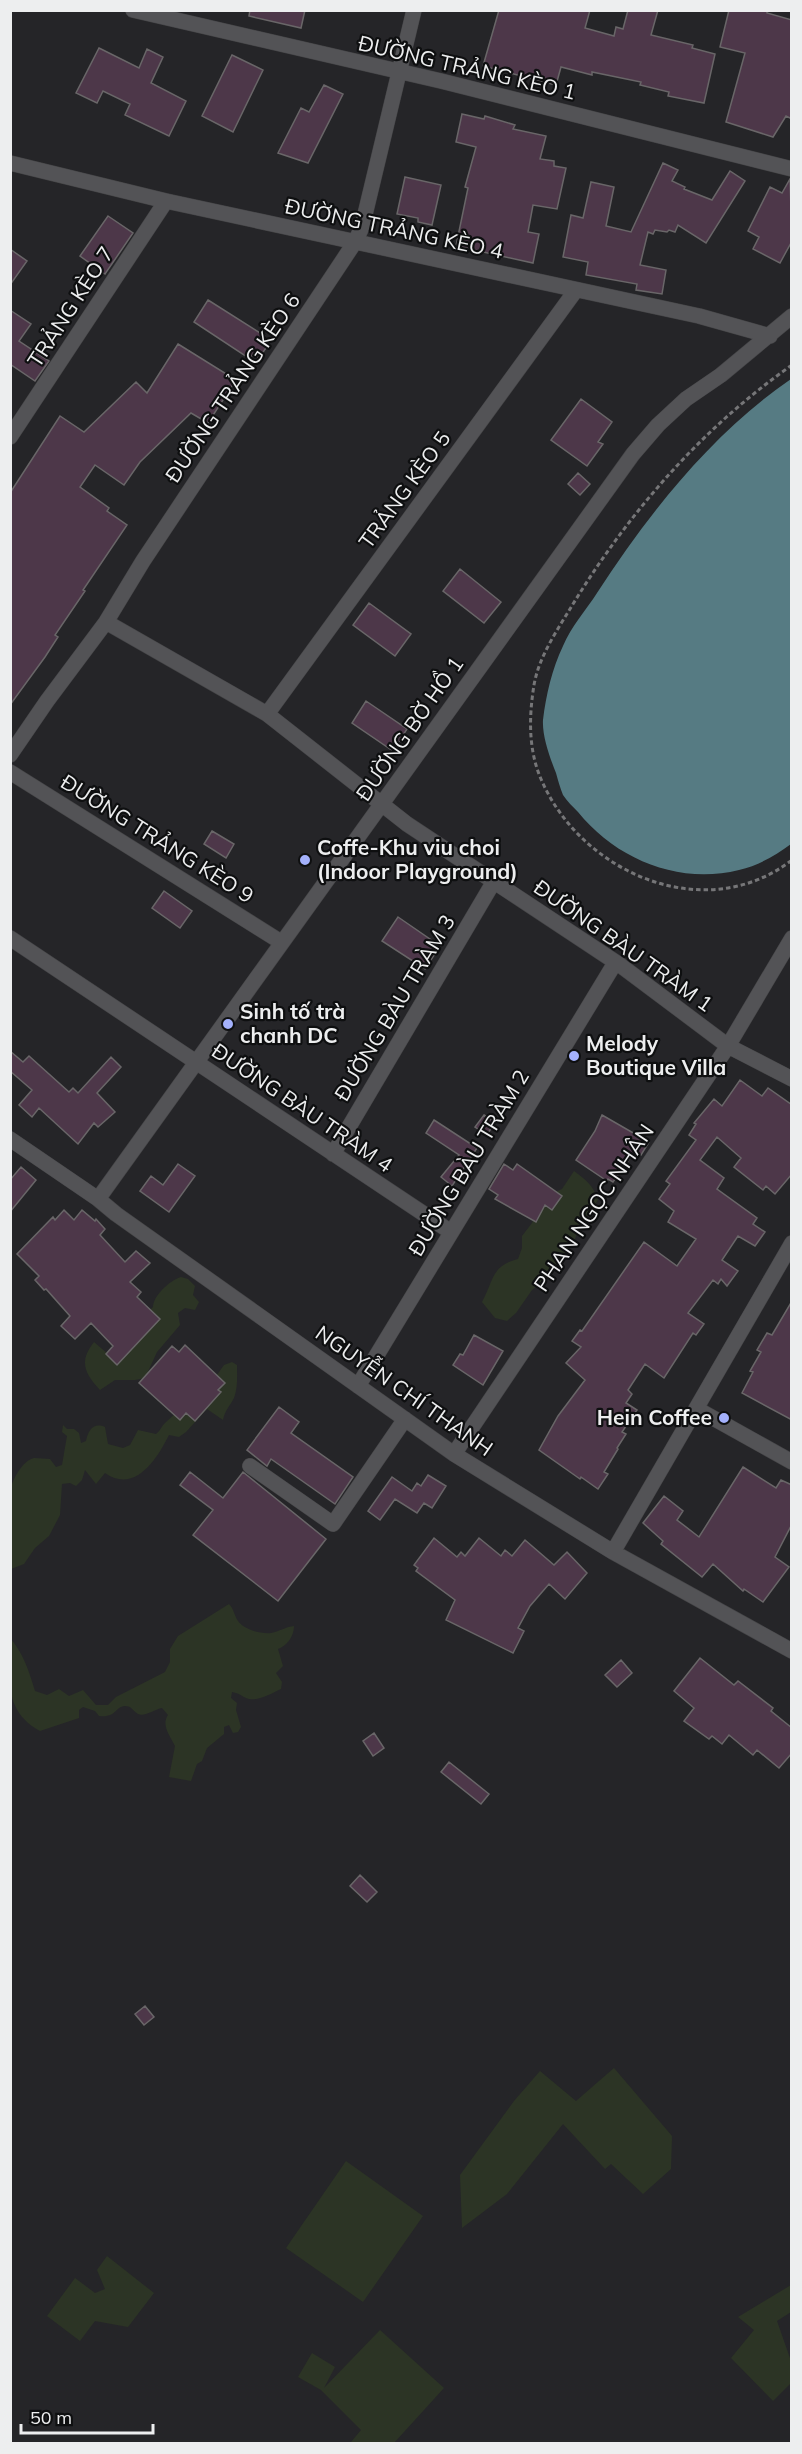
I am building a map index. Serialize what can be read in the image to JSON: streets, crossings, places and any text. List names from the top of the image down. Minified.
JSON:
{"streets":{"street":["ĐƯỜNG TRẢNG KÈO 1","ĐƯỜNG TRẢNG KÈO 4","TRẢNG KÈO 7","ĐƯỜNG TRẢNG KÈO 6","TRẢNG KÈO 5","ĐƯỜNG BỜ HỒ 1","ĐƯỜNG TRẢNG KÈO 9","ĐƯỜNG BÀU TRÀM 1","ĐƯỜNG BÀU TRÀM 3","ĐƯỜNG BÀU TRÀM 4","ĐƯỜNG BÀU TRÀM 2","PHAN NGỌC NHÂN","NGUYỄN CHÍ THANH"]},"crossings":[["ĐƯỜNG TRẢNG KÈO 1","ĐƯỜNG TRẢNG KÈO 6"],["ĐƯỜNG TRẢNG KÈO 4","TRẢNG KÈO 7"],["ĐƯỜNG TRẢNG KÈO 4","ĐƯỜNG TRẢNG KÈO 6"],["ĐƯỜNG TRẢNG KÈO 4","TRẢNG KÈO 5"],["ĐƯỜNG TRẢNG KÈO 4","ĐƯỜNG BỜ HỒ 1"],["ĐƯỜNG TRẢNG KÈO 6","ĐƯỜNG BÀU TRÀM 1"],["TRẢNG KÈO 5","ĐƯỜNG BÀU TRÀM 1"],["ĐƯỜNG BỜ HỒ 1","ĐƯỜNG TRẢNG KÈO 9"],["ĐƯỜNG BỜ HỒ 1","ĐƯỜNG BÀU TRÀM 1"],["ĐƯỜNG BỜ HỒ 1","ĐƯỜNG BÀU TRÀM 4"],["ĐƯỜNG BỜ HỒ 1","NGUYỄN CHÍ THANH"],["ĐƯỜNG BÀU TRÀM 1","ĐƯỜNG BÀU TRÀM 3"],["ĐƯỜNG BÀU TRÀM 1","ĐƯỜNG BÀU TRÀM 2"],["ĐƯỜNG BÀU TRÀM 1","PHAN NGỌC NHÂN"],["ĐƯỜNG BÀU TRÀM 3","ĐƯỜNG BÀU TRÀM 4"],["ĐƯỜNG BÀU TRÀM 4","ĐƯỜNG BÀU TRÀM 2"],["ĐƯỜNG BÀU TRÀM 2","NGUYỄN CHÍ THANH"],["PHAN NGỌC NHÂN","NGUYỄN CHÍ THANH"]],"places":["Coffe-Khu viu choi (Indoor Playground)","Sinh tố trà chanh DC","Melody Boutique Villa","Hein Coffee"],"scale_bar":"50 m"}
